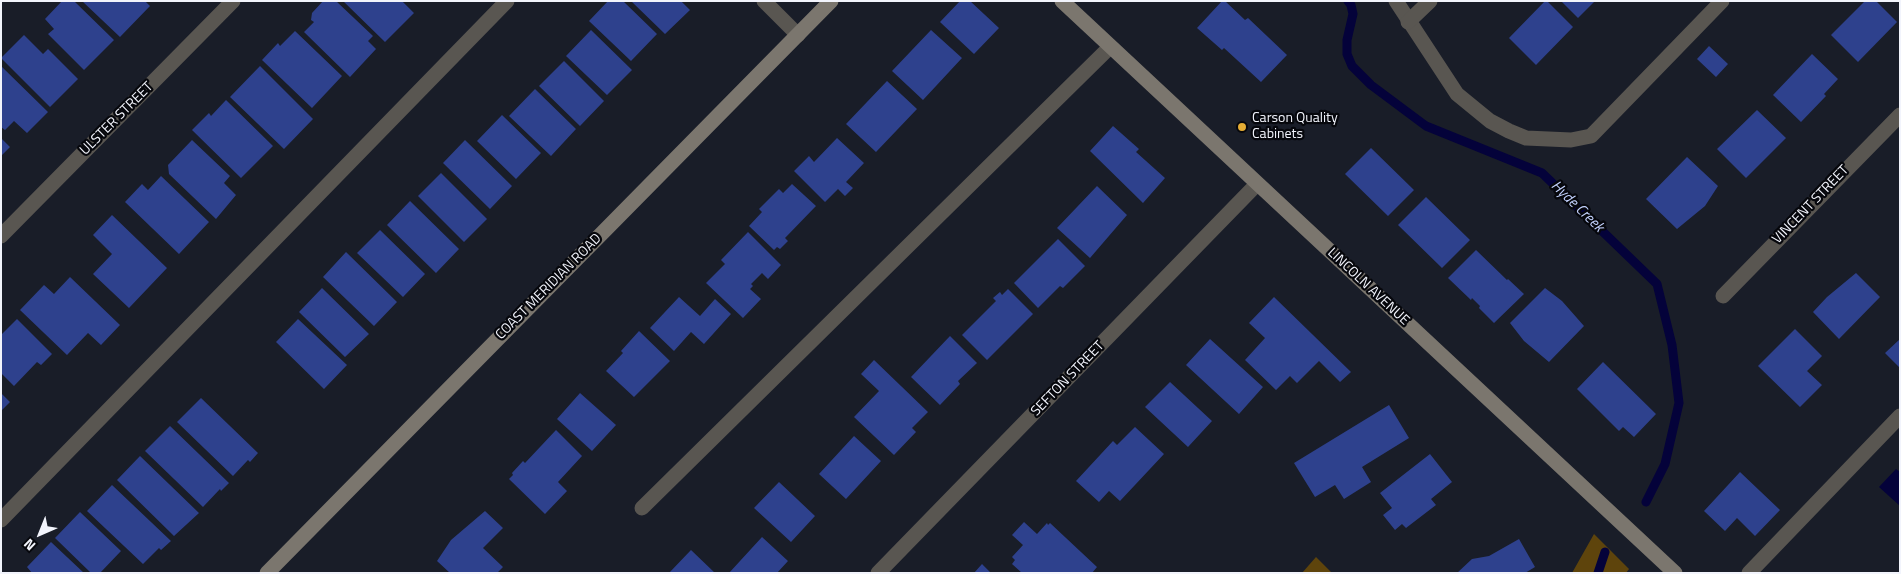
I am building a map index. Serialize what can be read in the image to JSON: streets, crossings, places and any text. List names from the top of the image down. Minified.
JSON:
{"streets":{"main road":["COAST MERIDIAN ROAD","LINCOLN AVENUE"],"street":["ULSTER STREET","VINCENT STREET","SEFTON STREET"]},"crossings":[["LINCOLN AVENUE","SEFTON STREET"]],"water":["Hyde Creek"],"places":["Carson Quality Cabinets"],"north":"bottom left"}
